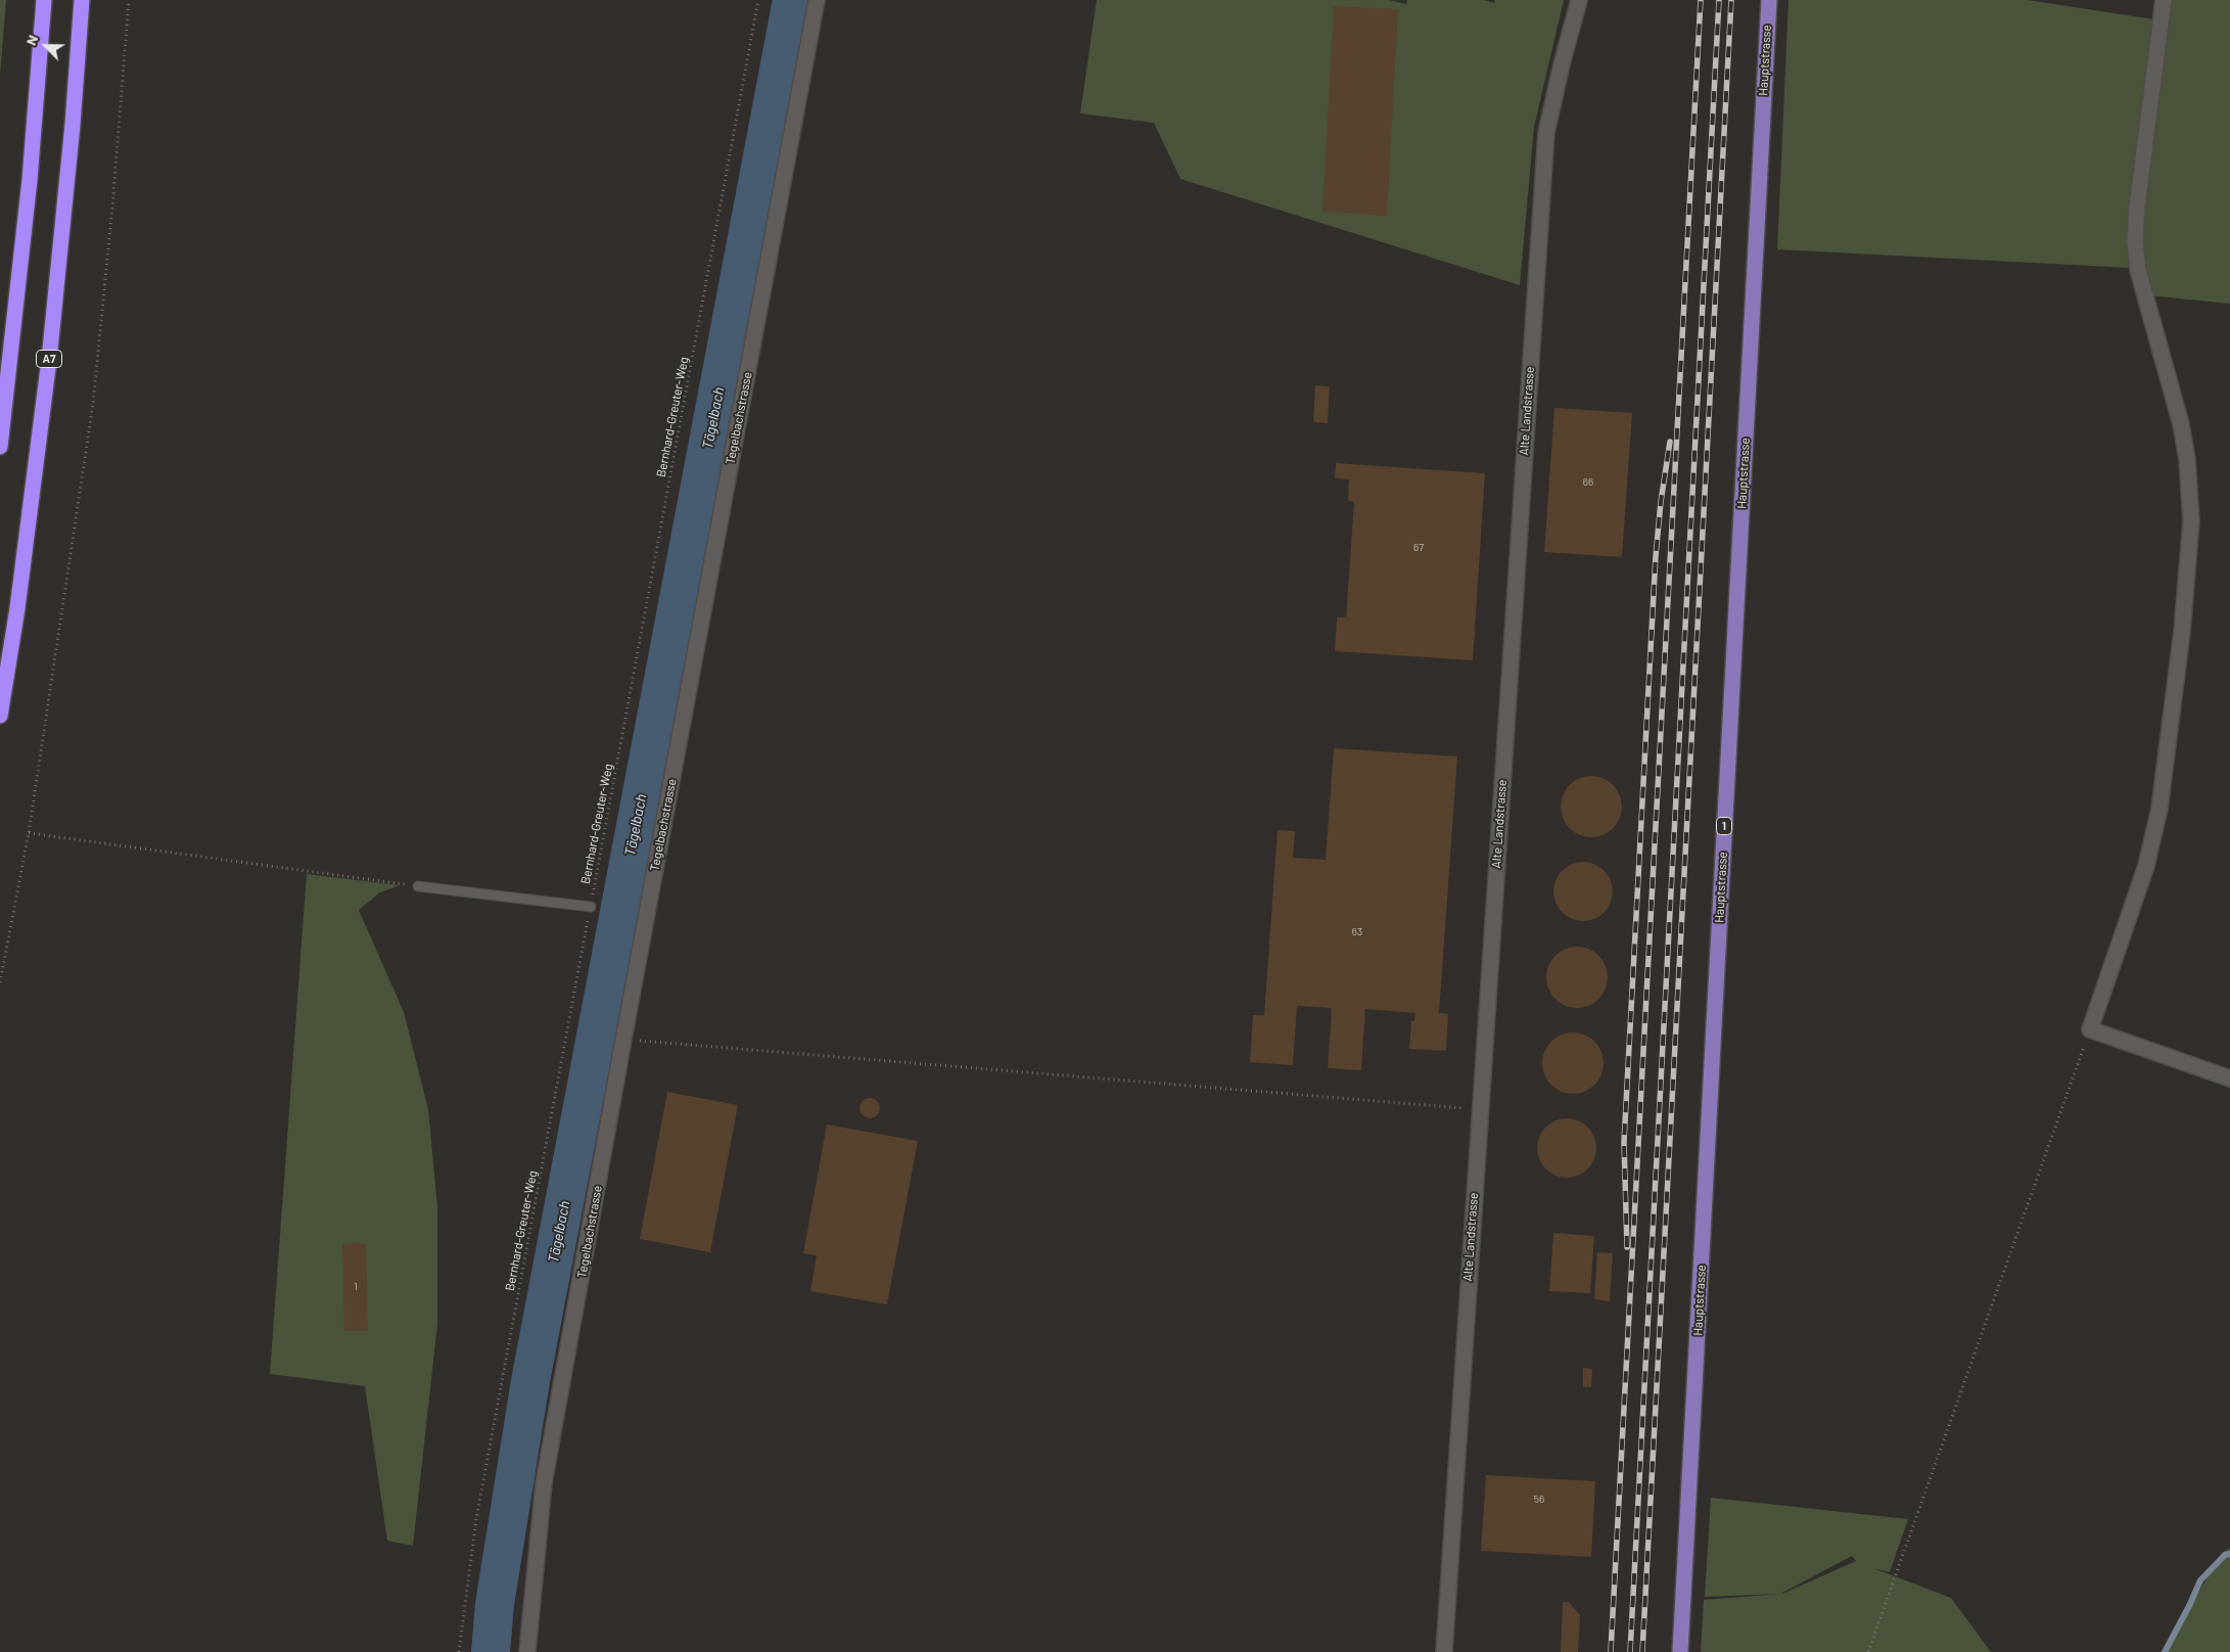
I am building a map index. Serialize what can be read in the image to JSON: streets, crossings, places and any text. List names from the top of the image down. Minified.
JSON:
{"streets":{"highway":["A7"],"main road":["Hauptstrasse","1"],"street":["Alte Landstrasse","Tegelbachstrasse"],"path":["Bernhard-Greuter-Weg"]},"water":["Tägelbach"],"house_numbers":["66","67","63","1","56"],"north":"top left"}
